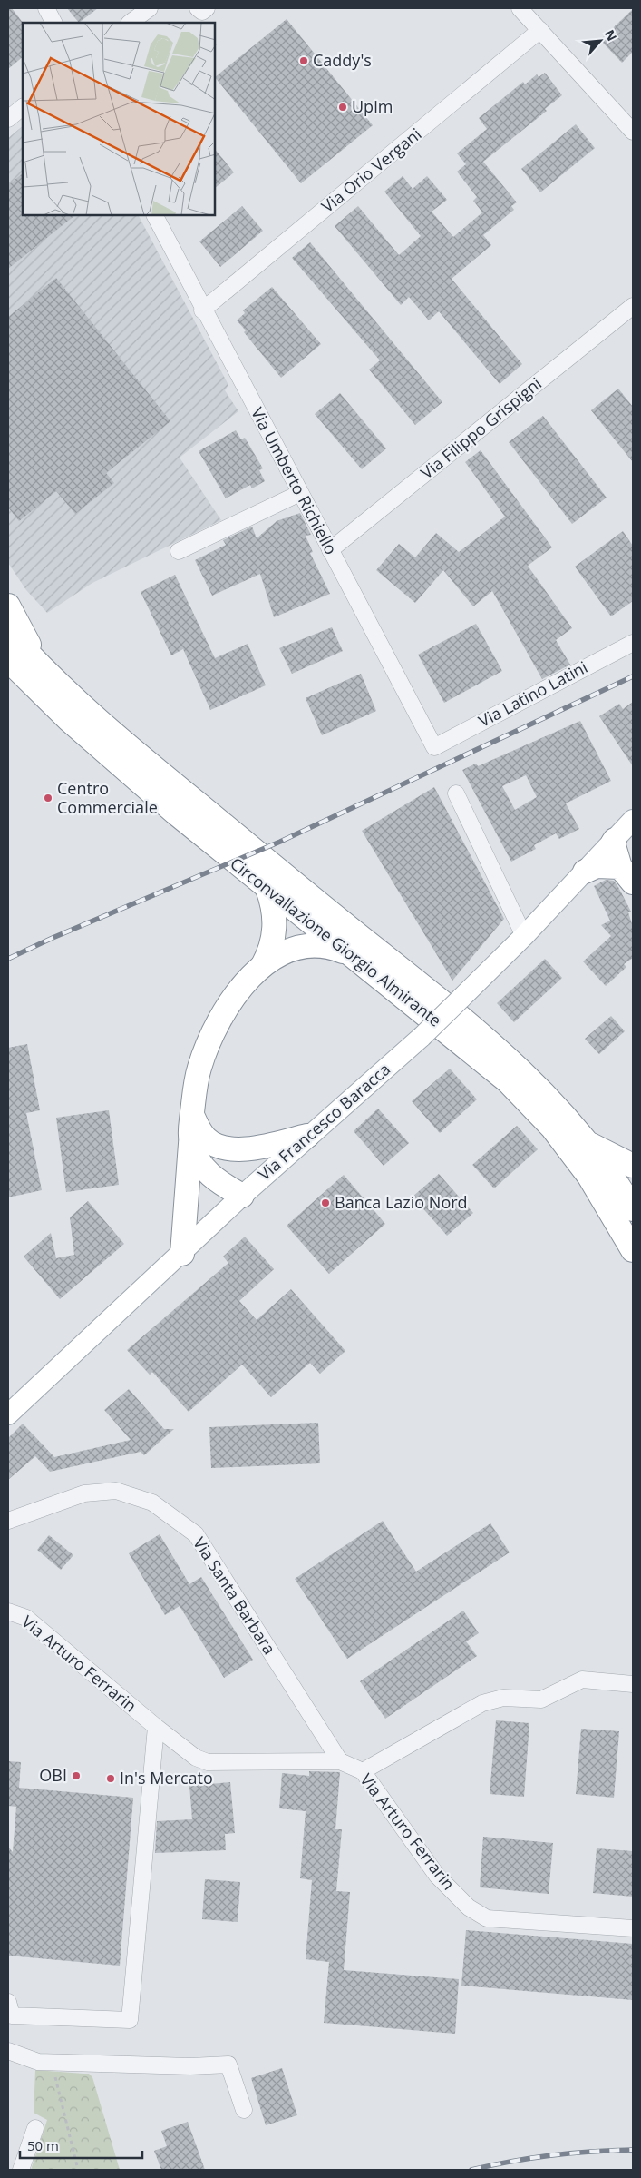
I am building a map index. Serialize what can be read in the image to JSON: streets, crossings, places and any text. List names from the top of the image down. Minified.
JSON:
{"streets":{"highway":["Circonvallazione Giorgio Almirante"],"main road":["Via Francesco Baracca"],"street":["Via Orio Vergani","Via Filippo Grispigni","Via Umberto Richiello","Via Latino Latini","Via Santa Barbara","Via Arturo Ferrarin"]},"crossings":[["Via Orio Vergani","Via Umberto Richiello"],["Via Filippo Grispigni","Via Umberto Richiello"],["Via Umberto Richiello","Via Latino Latini"],["Via Santa Barbara","Via Arturo Ferrarin"]],"places":["Caddy's","Upim","Centro Commerciale","Banca Lazio Nord","OBI","In's Mercato"],"scale_bar":"50 m","north":"top right"}
